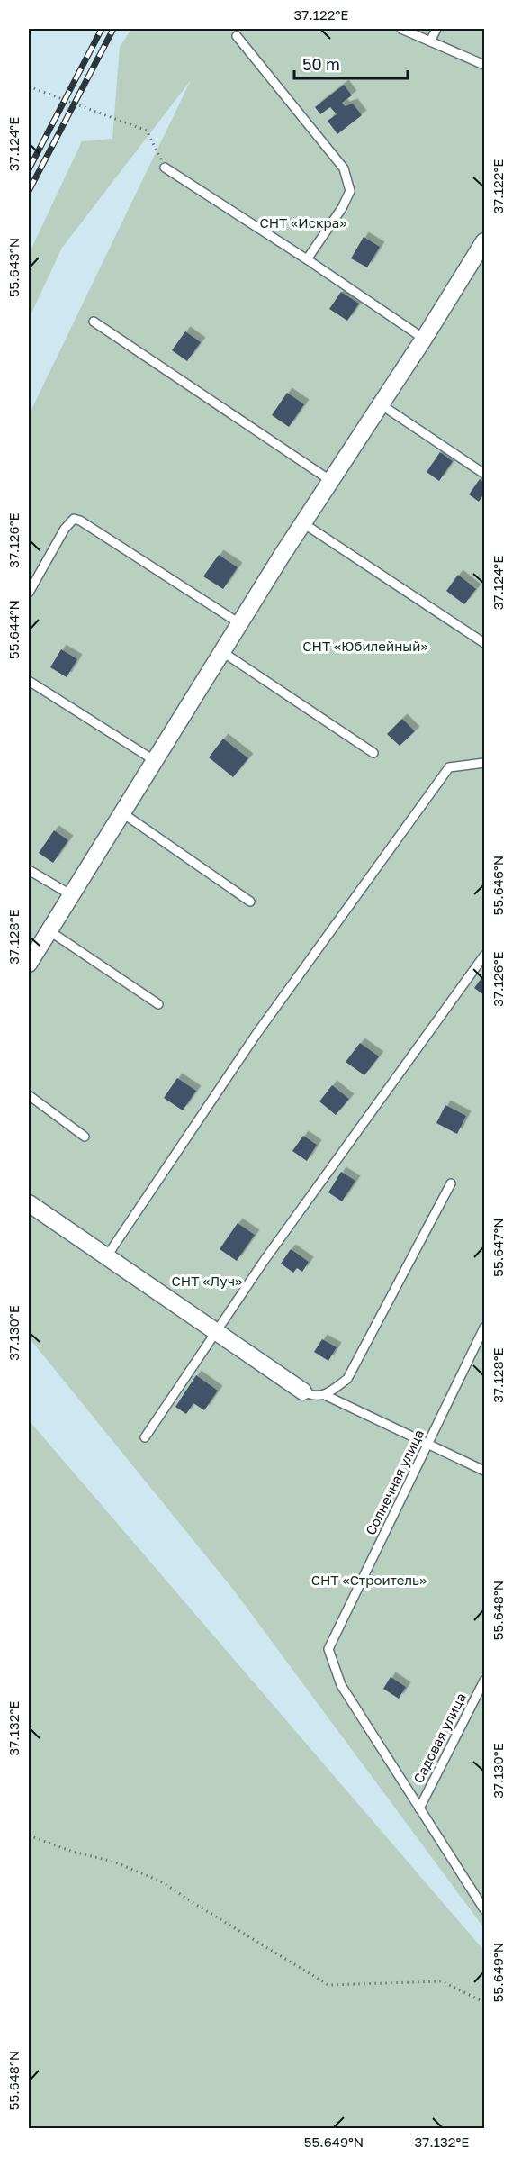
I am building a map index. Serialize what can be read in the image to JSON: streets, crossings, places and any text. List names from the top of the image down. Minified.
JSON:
{"streets":{"lane":["Солнечная улица","Садовая улица"]},"crossings":[["Солнечная улица","Садовая улица"]],"parks":["СНТ «Искра»","СНТ «Юбилейный»","СНТ «Луч»","СНТ «Строитель»"],"scale_bar":"50 m","coordinates":["37.122°E","37.124°E","55.643°N","37.126°E","55.644°N","55.646°N","37.128°E","55.647°N","37.130°E","55.648°N","37.132°E","55.649°N"]}
